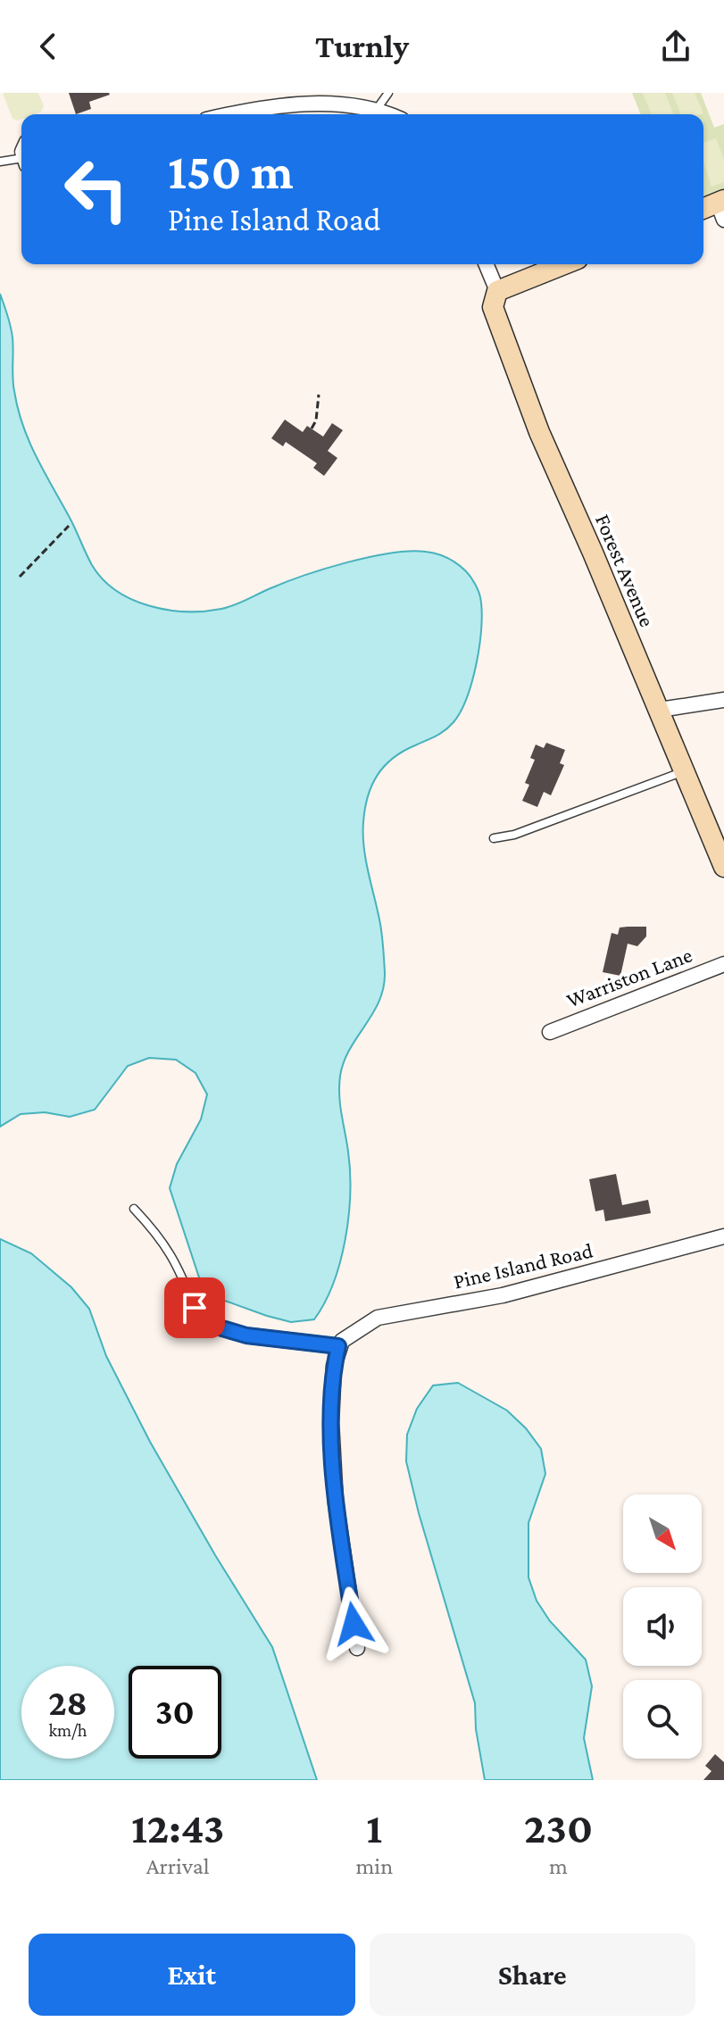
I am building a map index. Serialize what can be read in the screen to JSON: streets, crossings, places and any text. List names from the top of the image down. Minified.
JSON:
{"streets":{"street":["Forest Avenue","Warriston Lane","Pine Island Road"]},"north":"bottom right","page":{"header":"Turnly","turn":["150 m","Pine Island Road"],"speed":"28 km/h","limit":"30","eta":["12:43","Arrival","1","min","230","m"],"buttons":["Exit","Share"]}}
